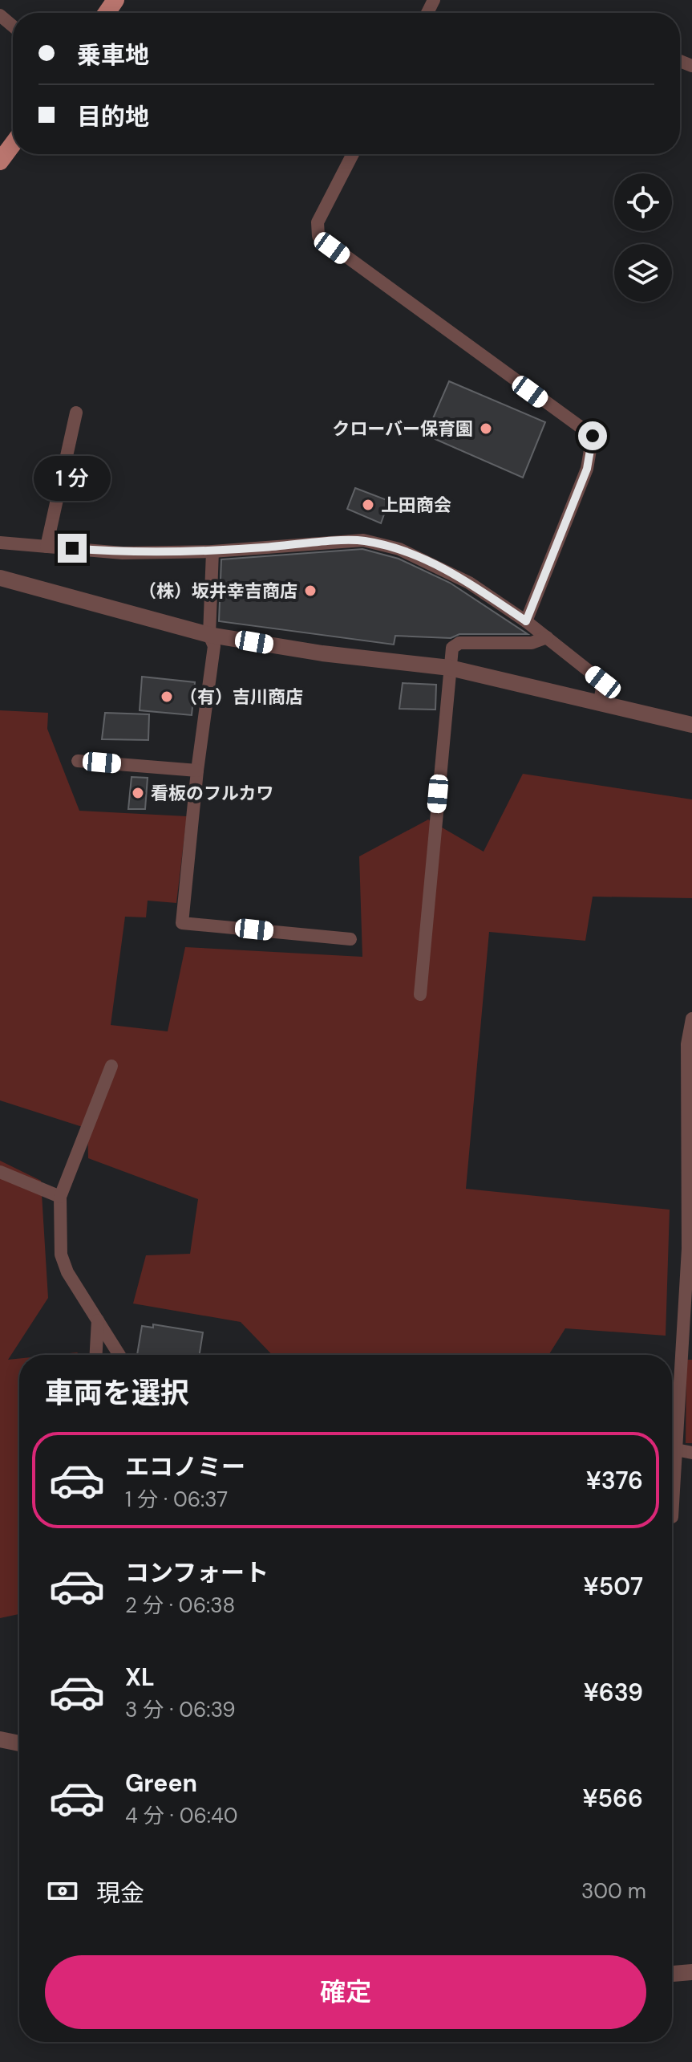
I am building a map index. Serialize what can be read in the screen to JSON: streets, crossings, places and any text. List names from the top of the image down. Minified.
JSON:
{"places":["クローバー保育園","上田商会","（株）坂井幸吉商店","（有）吉川商店","看板のフルカワ"],"page":{"banner":["乗車地","目的地"],"bubble":"1 分","heading":"車両を選択","list":[{"name":"エコノミー","note":"1 分 · 06:37","value":"¥376"},{"name":"コンフォート","note":"2 分 · 06:38","value":"¥507"},{"name":"XL","note":"3 分 · 06:39","value":"¥639"},{"name":"Green","note":"4 分 · 06:40","value":"¥566"}],"pay":["現金","300 m"],"buttons":"確定"}}
